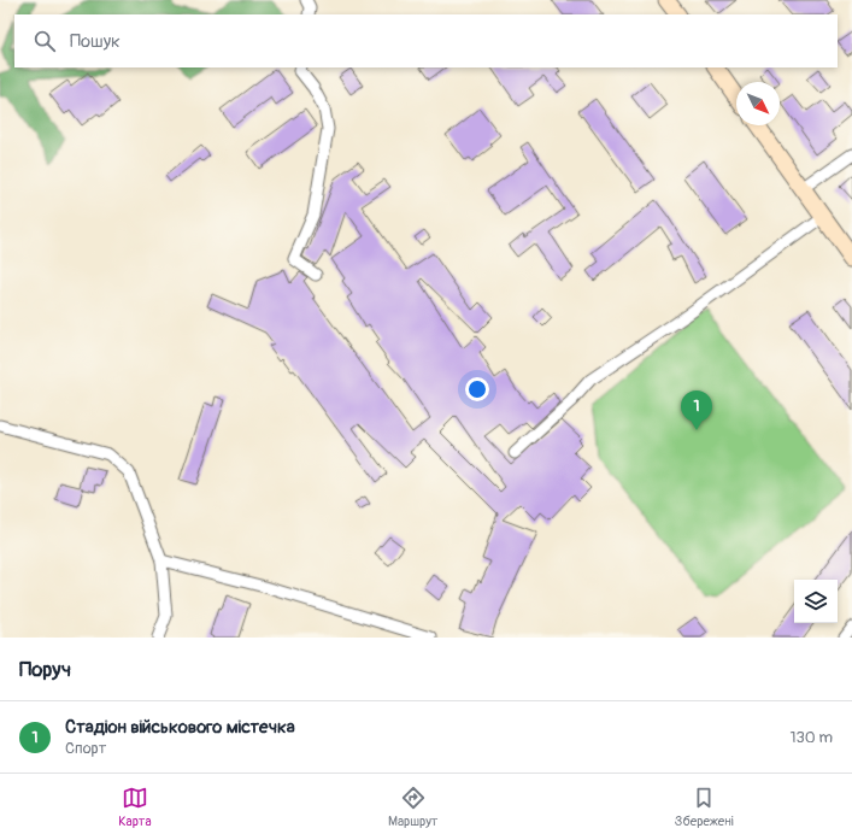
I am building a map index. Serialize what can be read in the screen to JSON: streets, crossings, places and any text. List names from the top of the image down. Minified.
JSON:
{"north":"bottom right","page":{"search":"Пошук","pins":"1","heading":"Поруч","list":[{"mark":"1","name":"Стадіон військового містечка","note":"Спорт","value":"130 m"}],"nav":["Карта","Маршрут","Збережені"]}}
